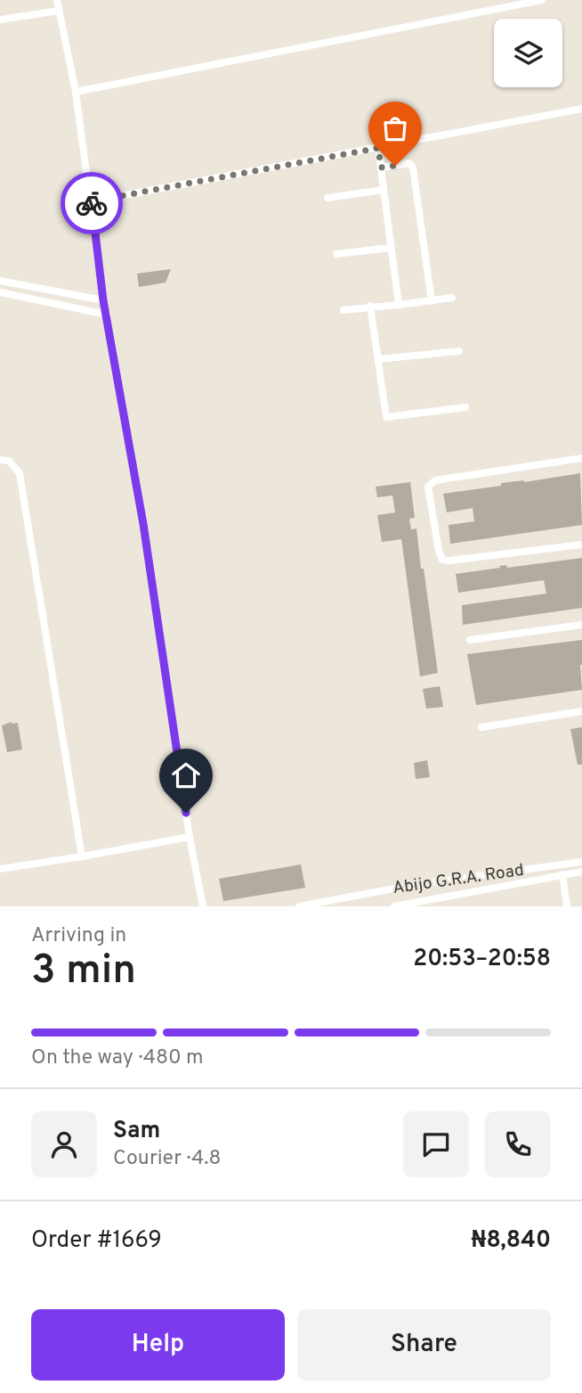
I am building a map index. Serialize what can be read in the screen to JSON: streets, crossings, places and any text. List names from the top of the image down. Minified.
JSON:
{"streets":{"street":["Abijo G.R.A. Road"]},"page":{"heading":["3 min","Arriving in","20:53–20:58"],"panel":["Sam","Courier · 4.8","Order #1669","₦8,840"],"bar":"On the way · 480 m","buttons":["Help","Share"]}}
